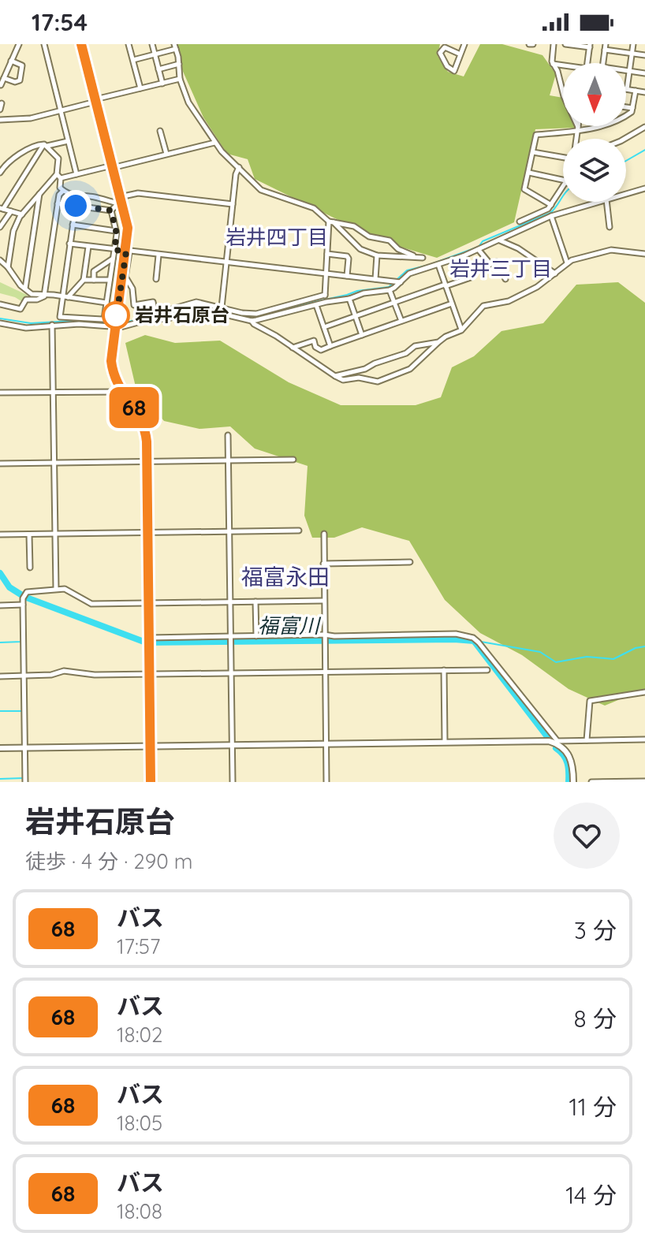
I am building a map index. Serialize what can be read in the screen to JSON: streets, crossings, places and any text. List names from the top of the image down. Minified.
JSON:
{"districts":["岩井四丁目","岩井三丁目","福富永田"],"water":["福富川"],"places":["岩井石原台"],"lines":["bus line 68"],"north":"bottom","page":{"status":"17:54","on_map":"68","heading":["岩井石原台","徒歩 · 4 分 · 290 m"],"list":[{"mark":"68","name":"バス","note":"17:57","value":"3 分"},{"mark":"68","name":"バス","note":"18:02","value":"8 分"},{"mark":"68","name":"バス","note":"18:05","value":"11 分"},{"mark":"68","name":"バス","note":"18:08","value":"14 分"}]}}
